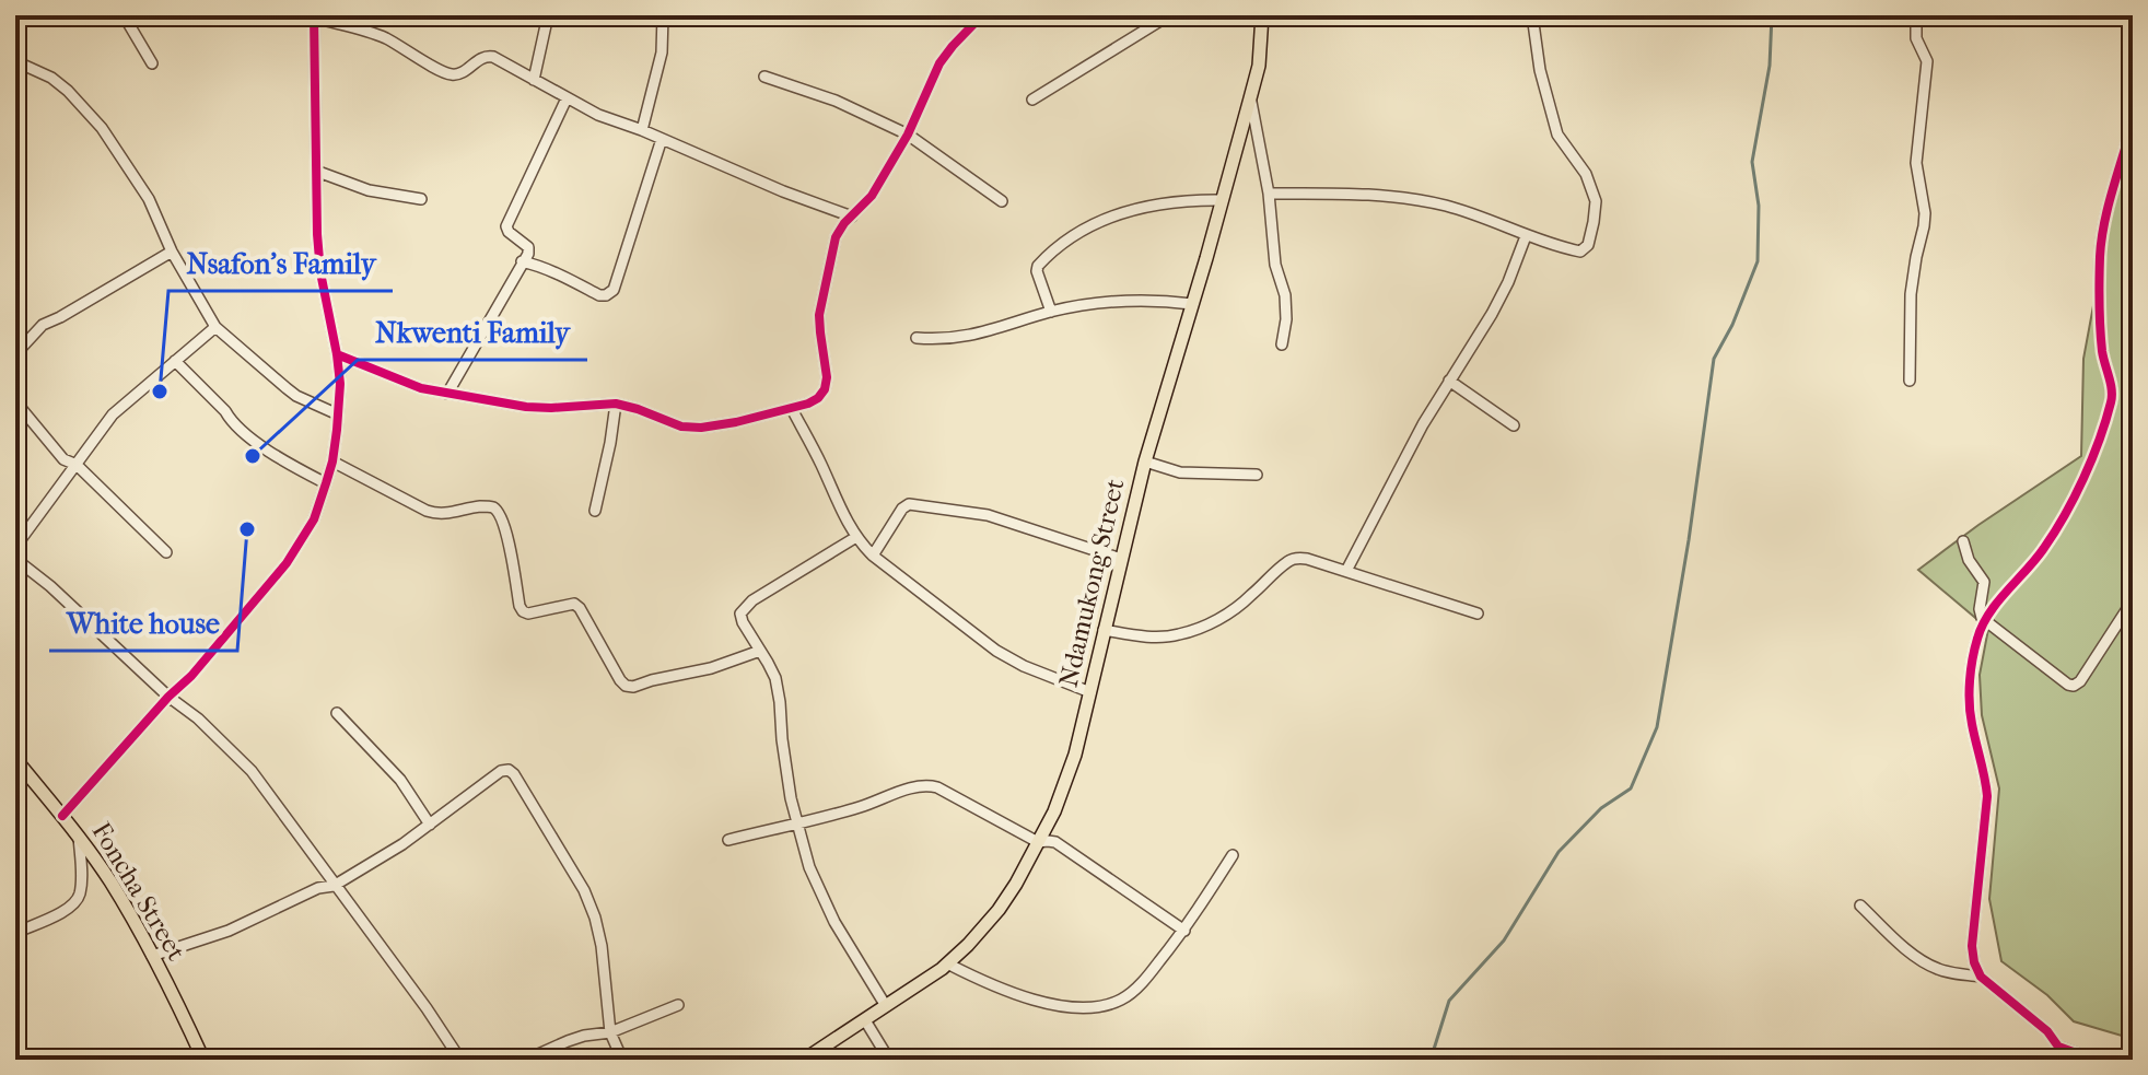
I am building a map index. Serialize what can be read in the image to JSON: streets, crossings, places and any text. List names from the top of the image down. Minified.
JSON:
{"streets":{"main road":["Ndamukong Street","Foncha Street"]},"places":["Nsafon's Family","Nkwenti Family","White house"]}
